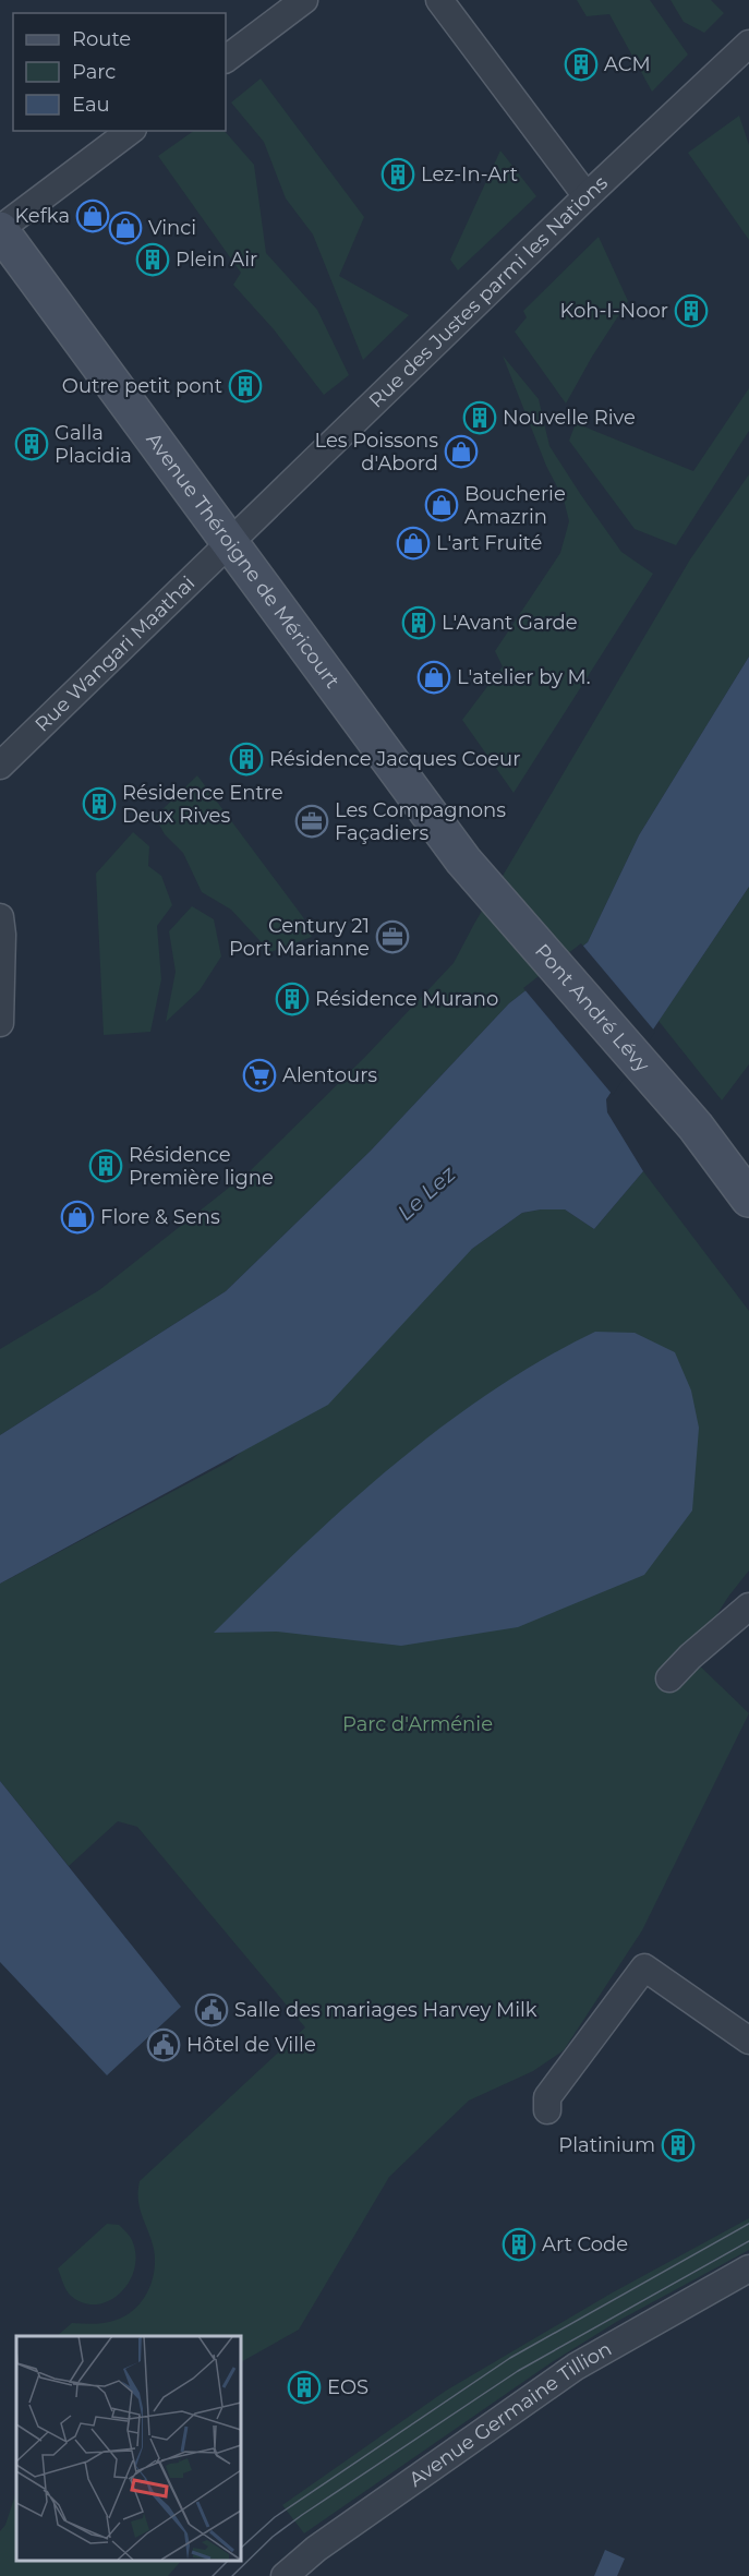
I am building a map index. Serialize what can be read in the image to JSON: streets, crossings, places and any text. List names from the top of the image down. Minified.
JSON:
{"streets":{"street":["Rue des Justes parmi les Nations","Avenue Théroigne de Méricourt","Rue Wangari Maathai","Pont André Lévy","Avenue Germaine Tillion"]},"crossings":[["Rue des Justes parmi les Nations","Avenue Théroigne de Méricourt"],["Rue des Justes parmi les Nations","Rue Wangari Maathai"],["Avenue Théroigne de Méricourt","Rue Wangari Maathai"],["Avenue Théroigne de Méricourt","Pont André Lévy"]],"water":["Le Lez"],"parks":["Parc d'Arménie"],"places":{"building":["ACM","Lez-In-Art","Plein Air","Koh-I-Noor","Outre petit pont","Nouvelle Rive","Galla Placidia","L'Avant Garde","Résidence Jacques Coeur","Résidence Entre Deux Rives","Résidence Murano","Résidence Première ligne","Platinium","Art Code","EOS"],"shop":["Kefka","Vinci","Les Poissons d'Abord","Boucherie Amazrin","L'art Fruité","L'atelier by M.","Flore & Sens"],"office":["Les Compagnons Façadiers","Century 21 Port Marianne"],"supermarket":["Alentours"],"public building":["Salle des mariages Harvey Milk","Hôtel de Ville"]},"legend":["Route","Parc","Eau"]}
